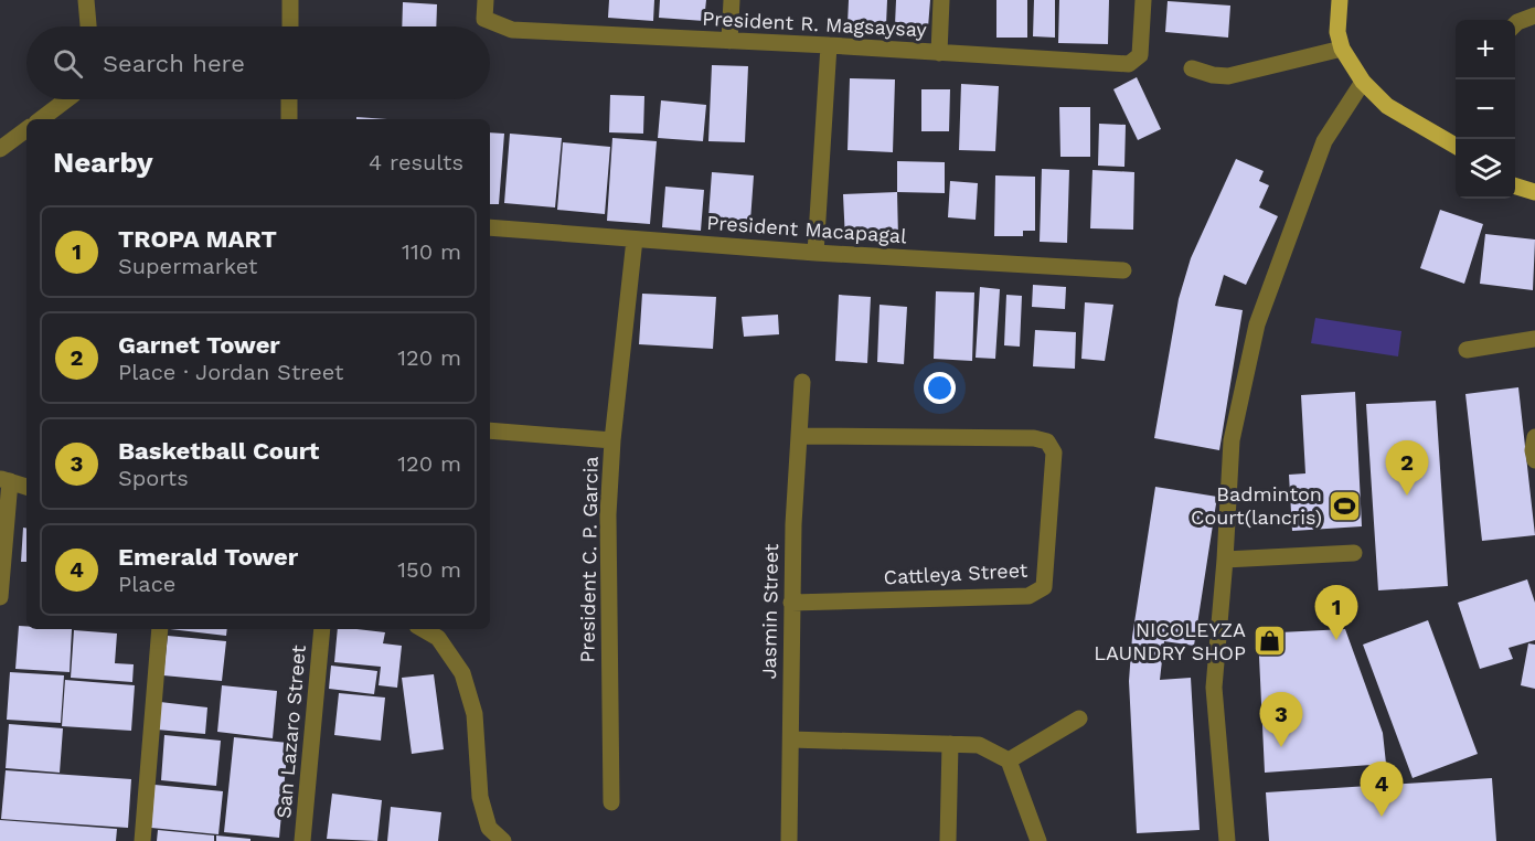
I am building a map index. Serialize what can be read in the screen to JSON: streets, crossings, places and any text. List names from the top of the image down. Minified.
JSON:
{"streets":{"street":["President R. Magsaysay","President Macapagal","President C. P. Garcia","Cattleya Street","Jasmin Street","San Lazaro Street"]},"crossings":[["President Macapagal","President C. P. Garcia"],["Cattleya Street","Jasmin Street"]],"places":{"sports":["Badminton Court(lancris)"],"shop":["NICOLEYZA LAUNDRY SHOP"]},"page":{"map_buttons":["+","−"],"search":"Search here","heading":["Nearby","4 results"],"list":[{"mark":"1","name":"TROPA MART","note":"Supermarket","value":"110 m"},{"mark":"2","name":"Garnet Tower","note":"Place · Jordan Street","value":"120 m"},{"mark":"3","name":"Basketball Court","note":"Sports","value":"120 m"},{"mark":"4","name":"Emerald Tower","note":"Place","value":"150 m"}],"pins":["2","1","3","4"]}}
